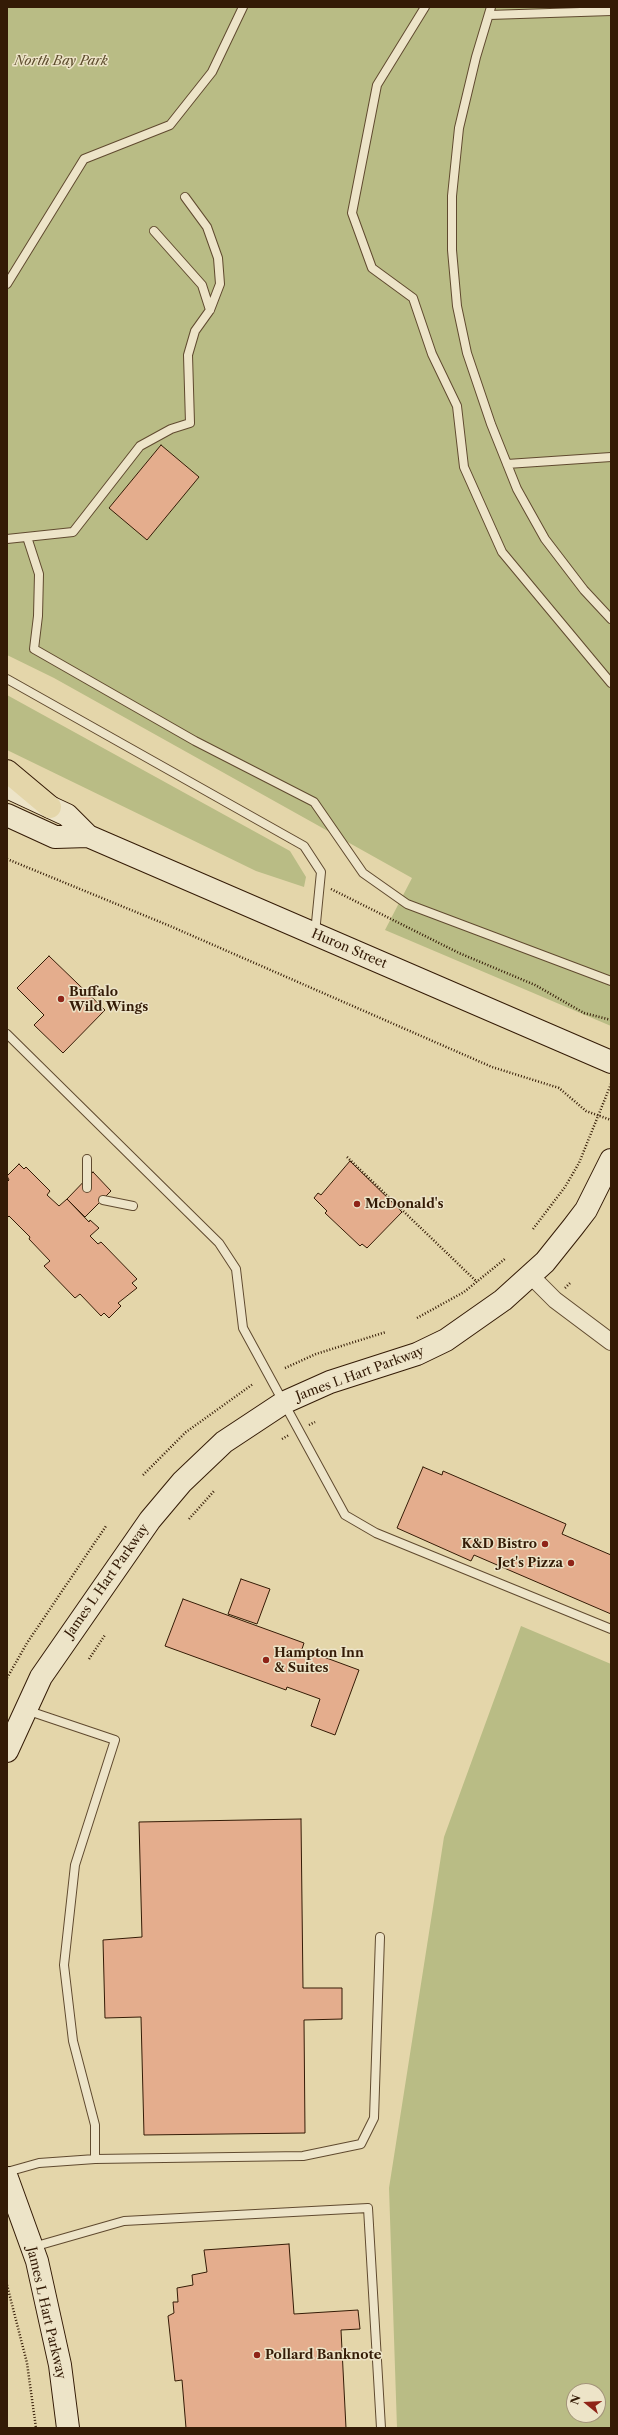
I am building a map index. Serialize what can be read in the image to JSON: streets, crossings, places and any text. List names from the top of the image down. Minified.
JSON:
{"streets":{"street":["Huron Street","James L Hart Parkway"]},"parks":["North Bay Park"],"places":["Buffalo Wild Wings","McDonald's","K&D Bistro","Jet's Pizza","Hampton Inn & Suites","Pollard Banknote"],"north":"left"}
